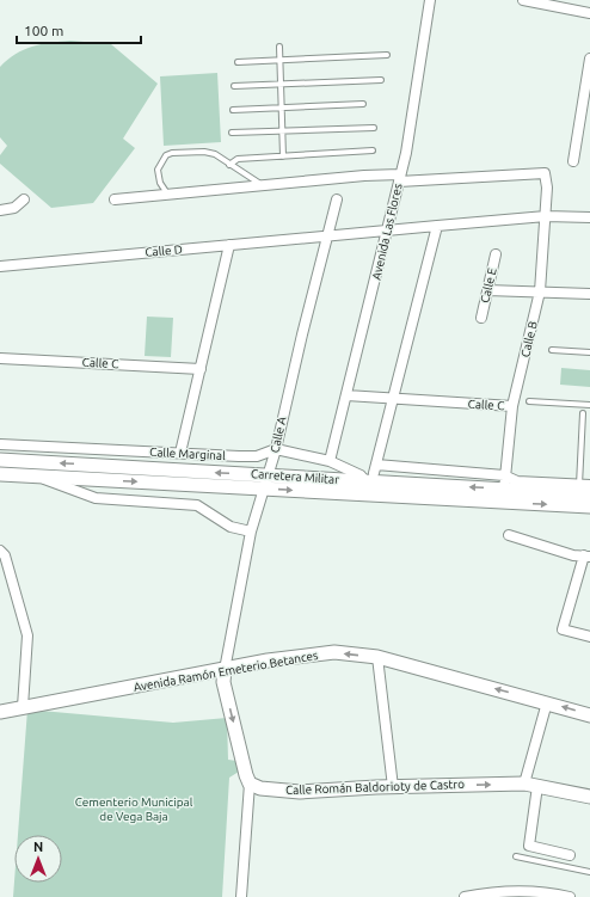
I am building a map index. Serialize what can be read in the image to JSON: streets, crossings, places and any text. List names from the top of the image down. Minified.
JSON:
{"streets":{"main road":["Carretera Militar","Avenida Ramón Emeterio Betances","Calle Román Baldorioty de Castro"],"street":["Avenida Las Flores","Calle D","Calle E","Calle B","Calle C","Calle A","Calle Marginal"]},"crossings":[["Avenida Las Flores","Calle D"],["Avenida Las Flores","Calle B"],["Avenida Las Flores","Calle C"],["Avenida Las Flores","Calle Marginal"],["Calle D","Calle B"],["Calle D","Calle A"],["Calle B","Calle C"],["Calle B","Carretera Militar"],["Calle A","Calle Marginal"],["Calle A","Carretera Militar"],["Calle A","Avenida Ramón Emeterio Betances"],["Calle Marginal","Carretera Militar"]],"one_way":["Avenida Ramón Emeterio Betances","Calle Román Baldorioty de Castro"],"parks":["Cementerio Municipal de Vega Baja"],"scale_bar":"100 m","north":"top"}
